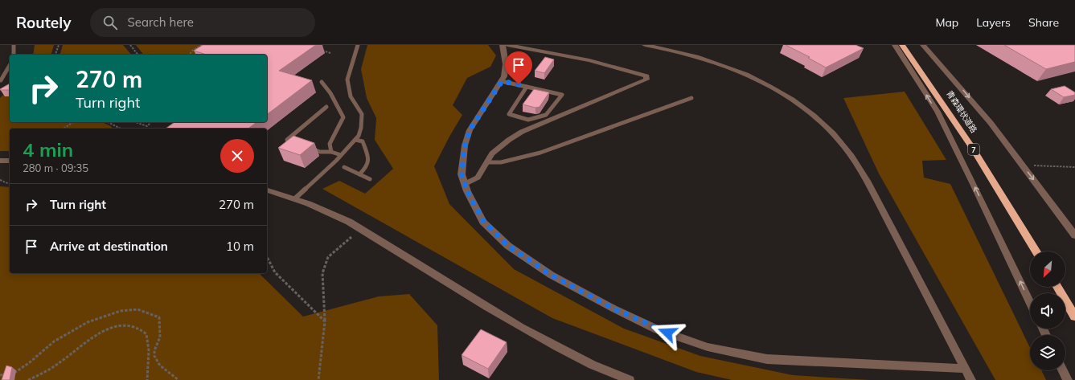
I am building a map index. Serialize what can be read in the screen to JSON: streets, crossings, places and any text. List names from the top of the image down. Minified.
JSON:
{"streets":{"highway":["青森環状道路","7"]},"north":"bottom left","page":{"header":"Routely","search":"Search here","nav":["Map","Layers","Share"],"turn":["270 m","Turn right"],"heading":["4 min","280 m · 09:35"],"list":[{"name":"Turn right","value":"270 m"},{"name":"Arrive at destination","value":"10 m"}]}}
